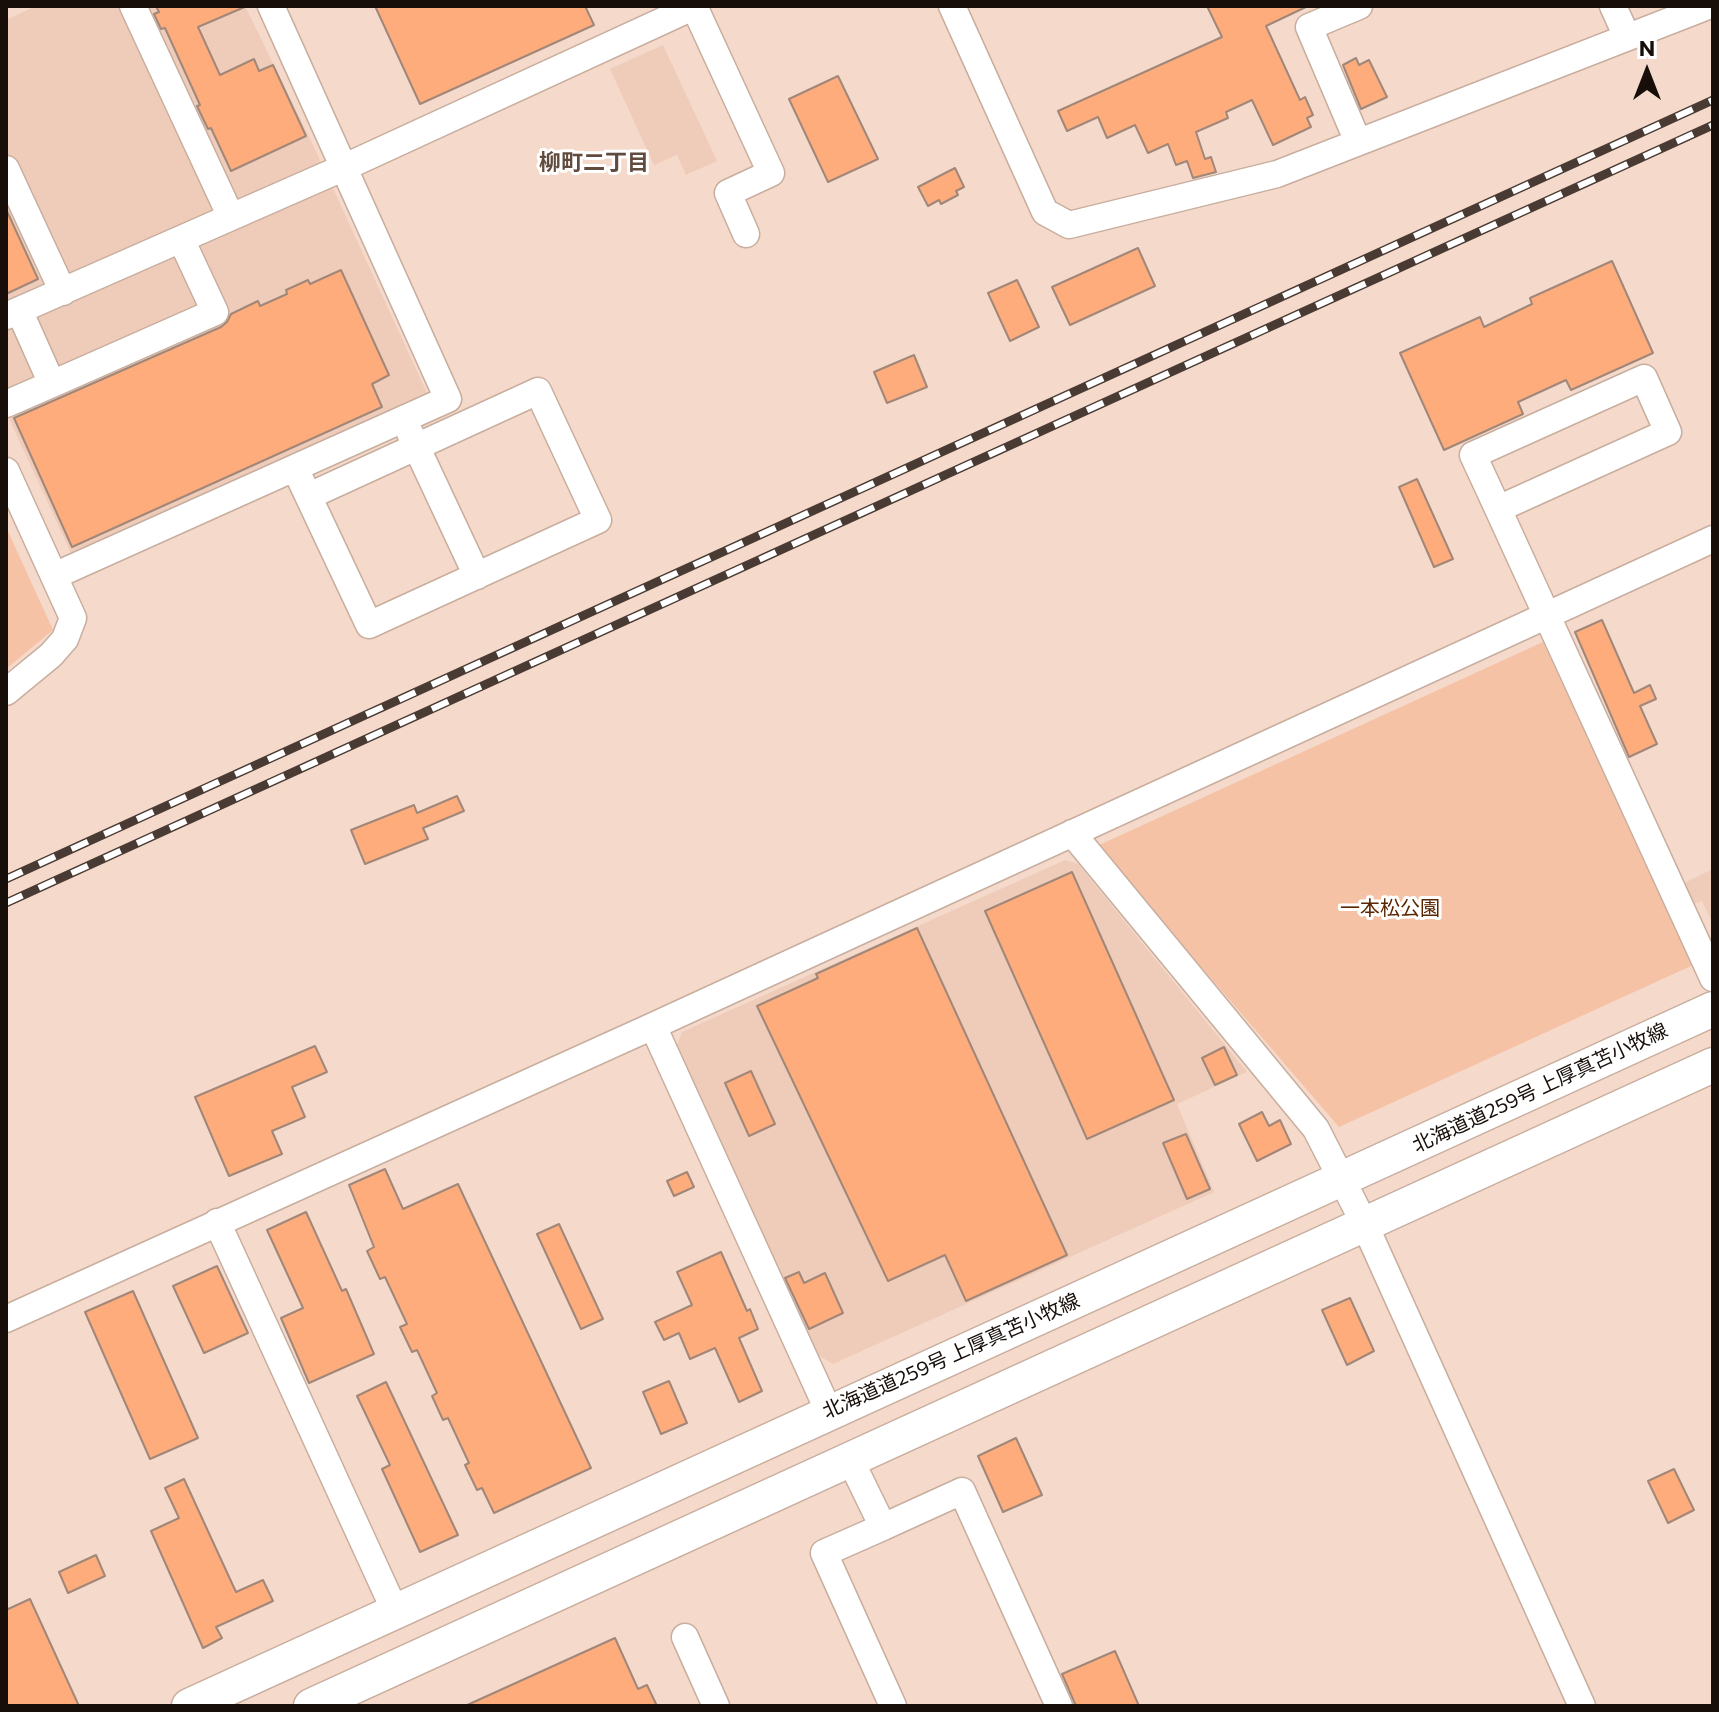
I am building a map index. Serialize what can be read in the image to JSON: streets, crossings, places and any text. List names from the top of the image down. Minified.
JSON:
{"streets":{"main road":["北海道道259号 上厚真苫小牧線"]},"districts":["柳町二丁目"],"parks":["一本松公園"],"north":"top"}
